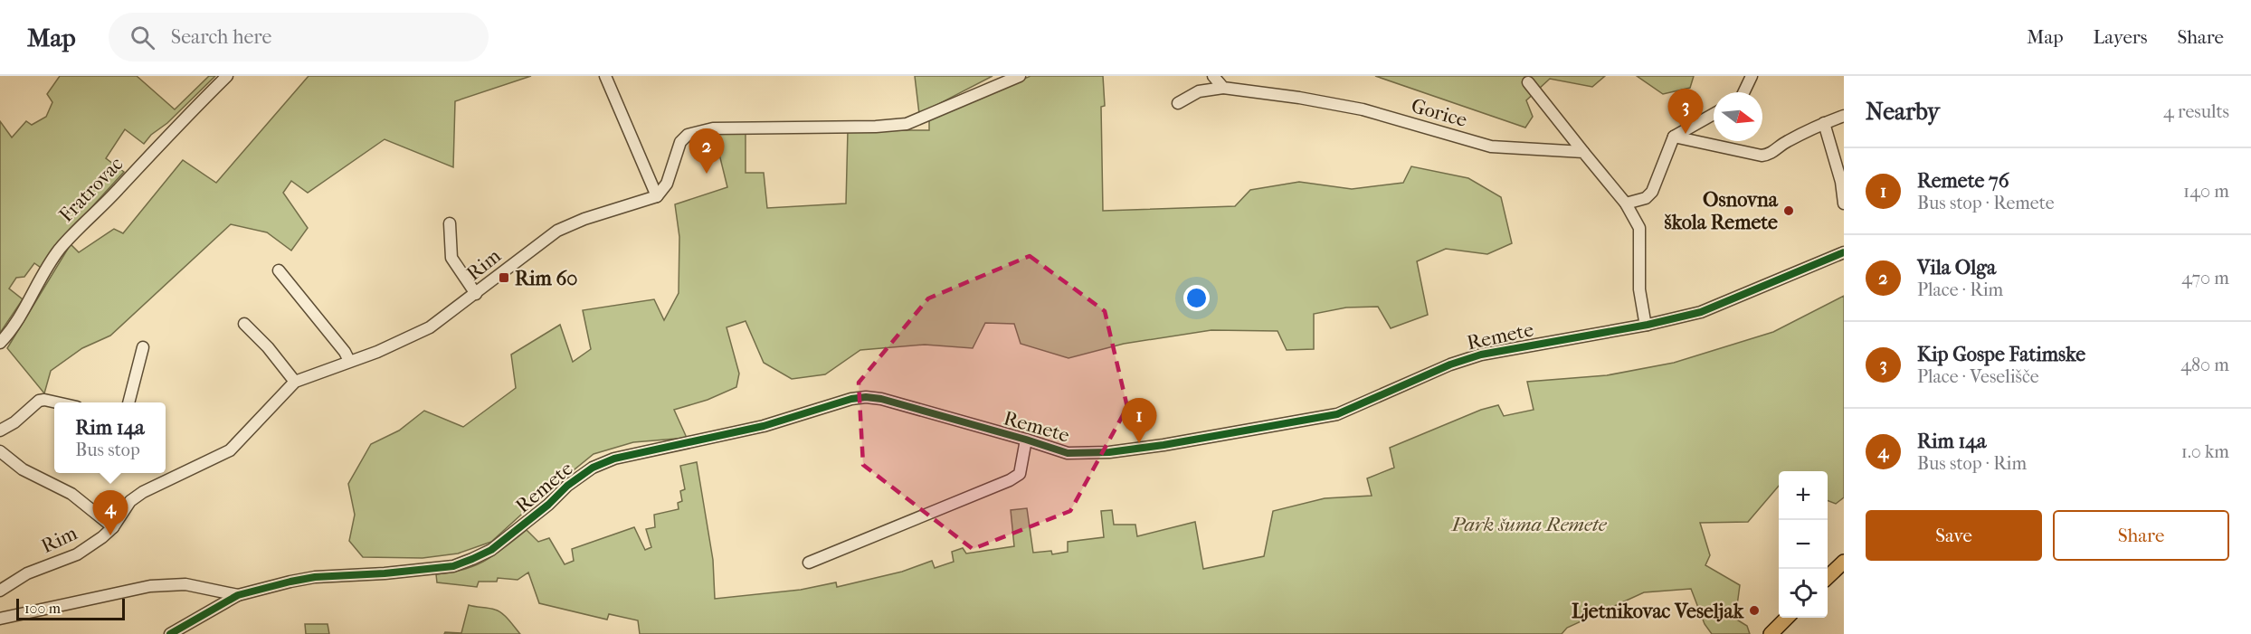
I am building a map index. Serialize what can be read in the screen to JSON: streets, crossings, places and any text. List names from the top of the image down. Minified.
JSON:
{"streets":{"street":["Gorice","Fratrovac","Rim","Remete"]},"parks":["Park šuma Remete"],"places":{"other":["Osnovna škola Remete","Ljetnikovac Veseljak"],"transit":["Rim 60"]},"scale_bar":"100 m","north":"right","page":{"header":"Map","search":"Search here","nav":["Map","Layers","Share"],"heading":["Nearby","4 results"],"pins":["3","2","1","4"],"list":[{"mark":"1","name":"Remete 76","note":"Bus stop · Remete","value":"140 m"},{"mark":"2","name":"Vila Olga","note":"Place · Rim","value":"470 m"},{"mark":"3","name":"Kip Gospe Fatimske","note":"Place · Veselišče","value":"480 m"},{"mark":"4","name":"Rim 14a","note":"Bus stop · Rim","value":"1.0 km"}],"popup":["Rim 14a","Bus stop"],"map_buttons":["+","−"],"buttons":["Save","Share"],"scale":"100 m"}}
